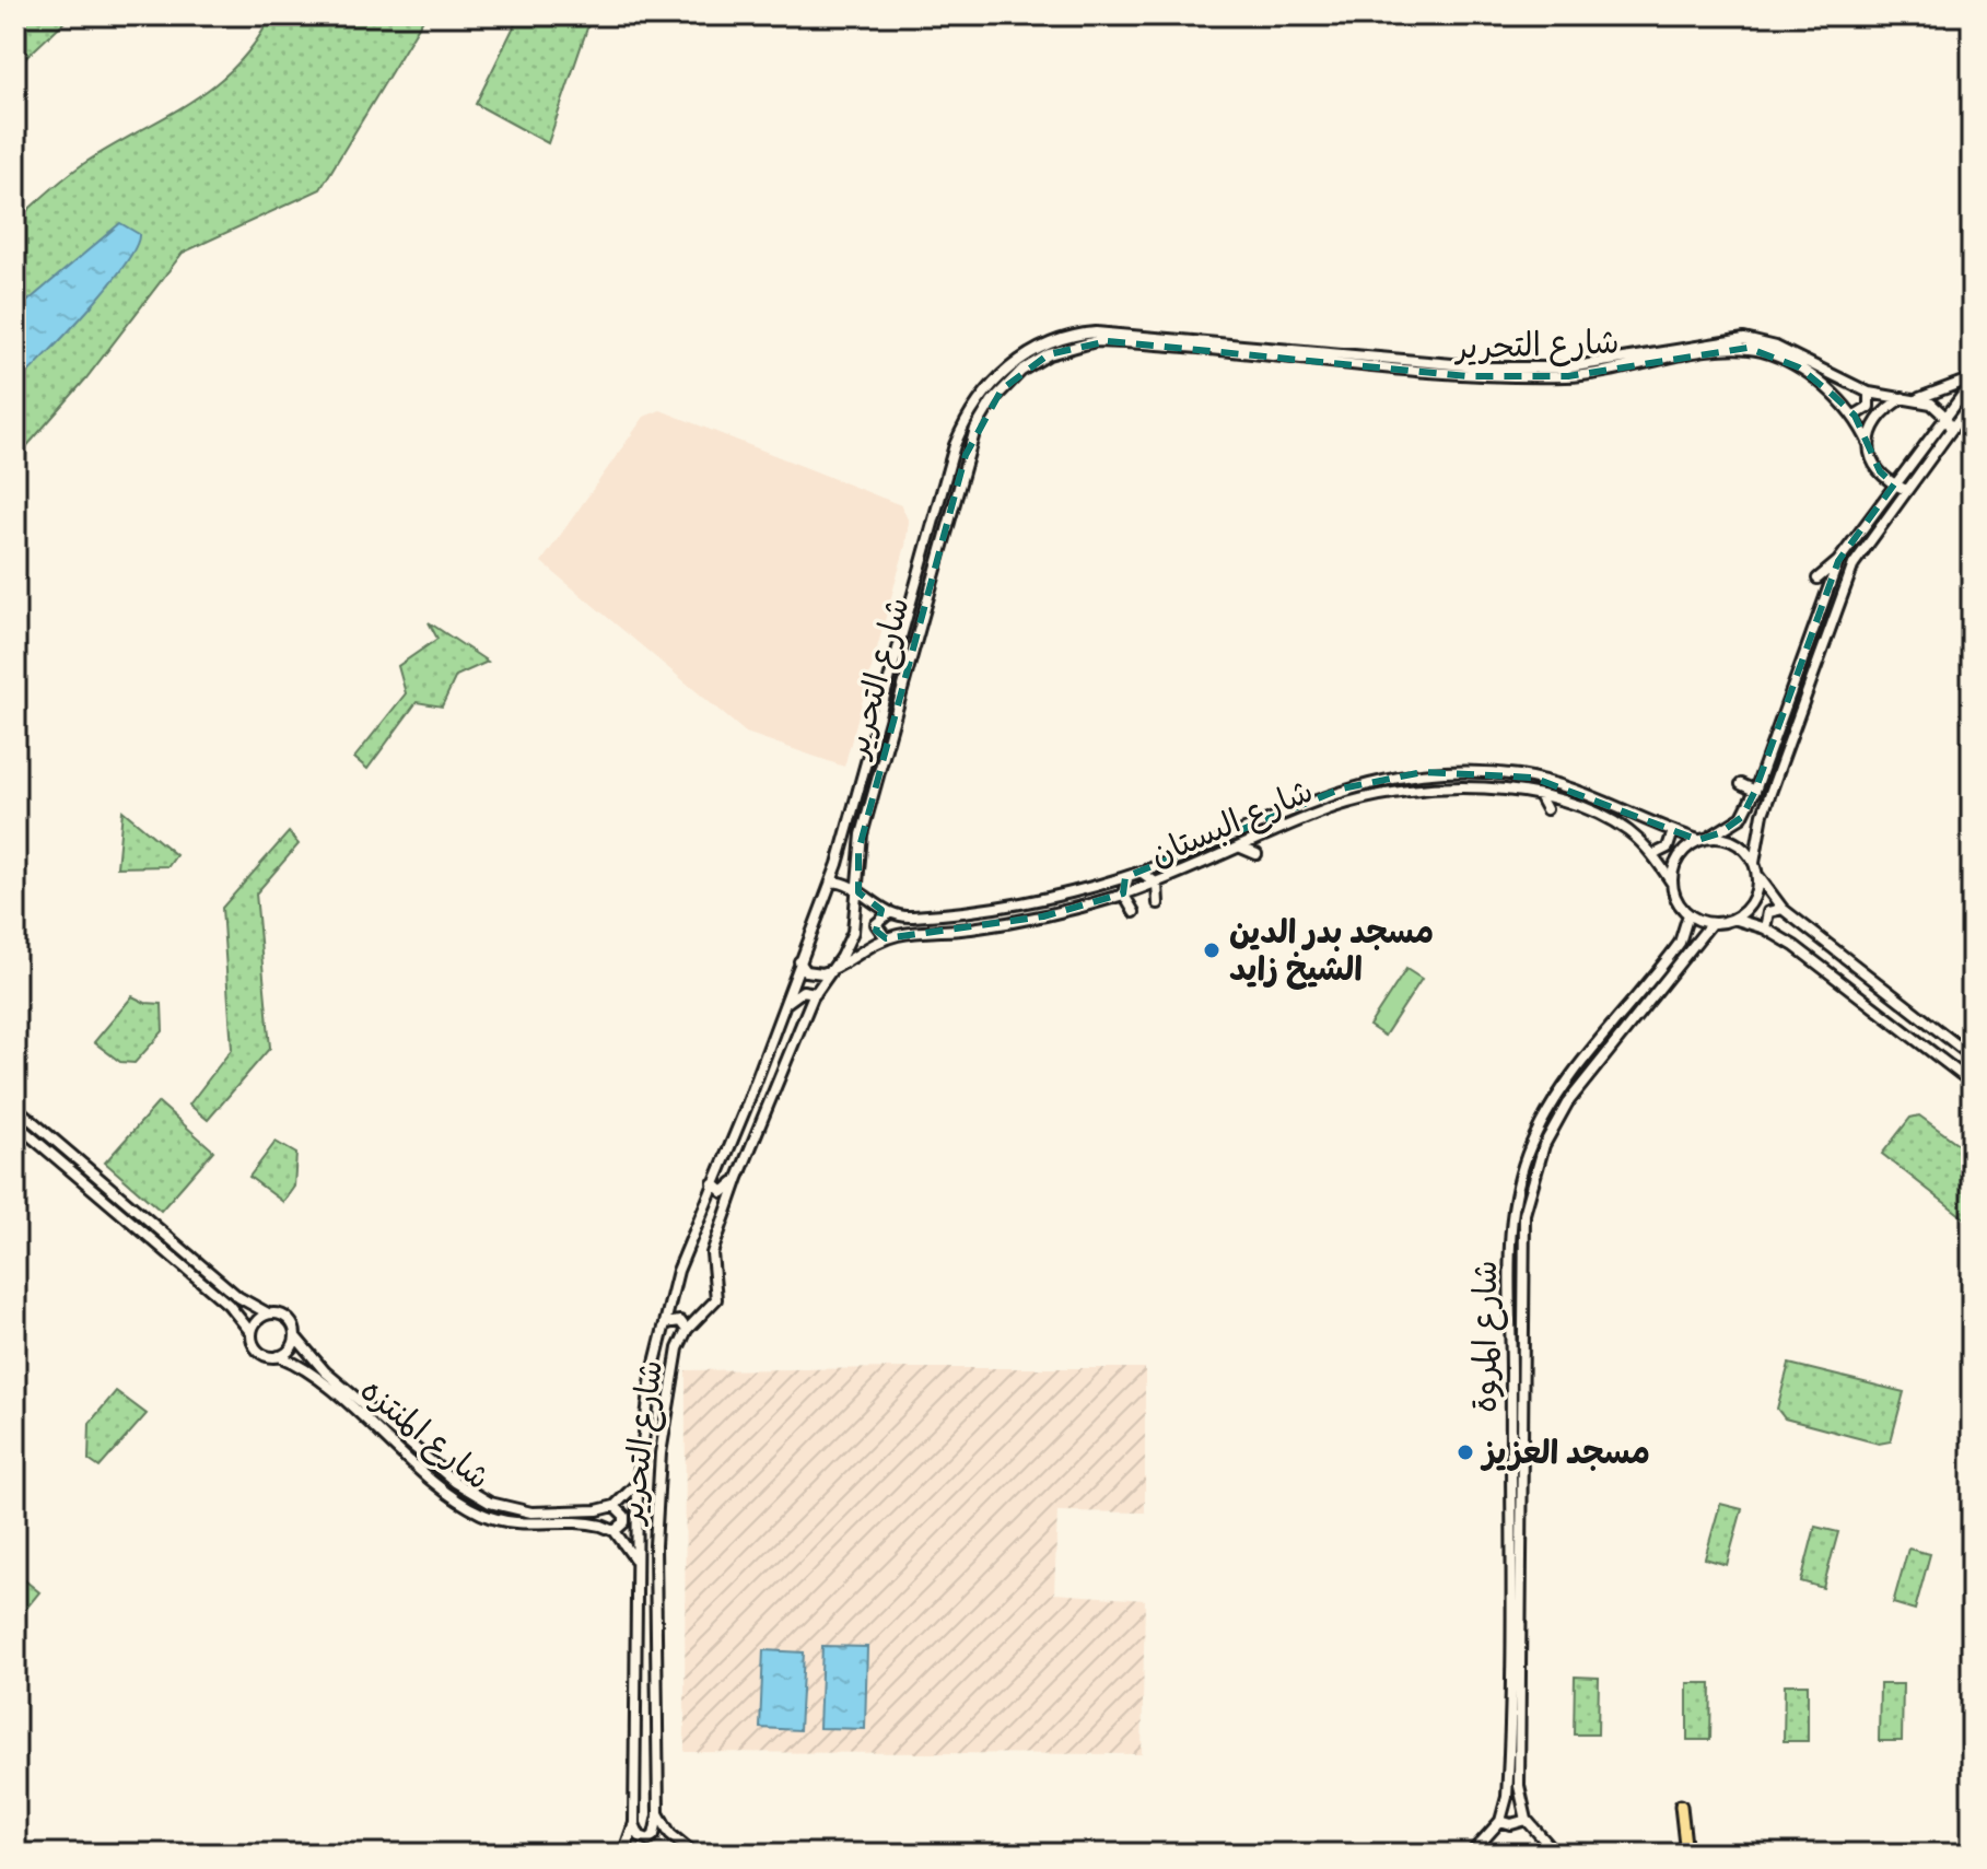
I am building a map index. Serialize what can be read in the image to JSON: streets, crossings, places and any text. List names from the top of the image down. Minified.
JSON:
{"streets":{"street":["شارع التحرير","شارع البستان","شارع المروة","شارع المنتزه"]},"crossings":[["شارع التحرير","شارع البستان"],["شارع البستان","شارع المروة"]],"places":["مسجد بدر الدين الشيخ زايد","مسجد العزيز"]}
